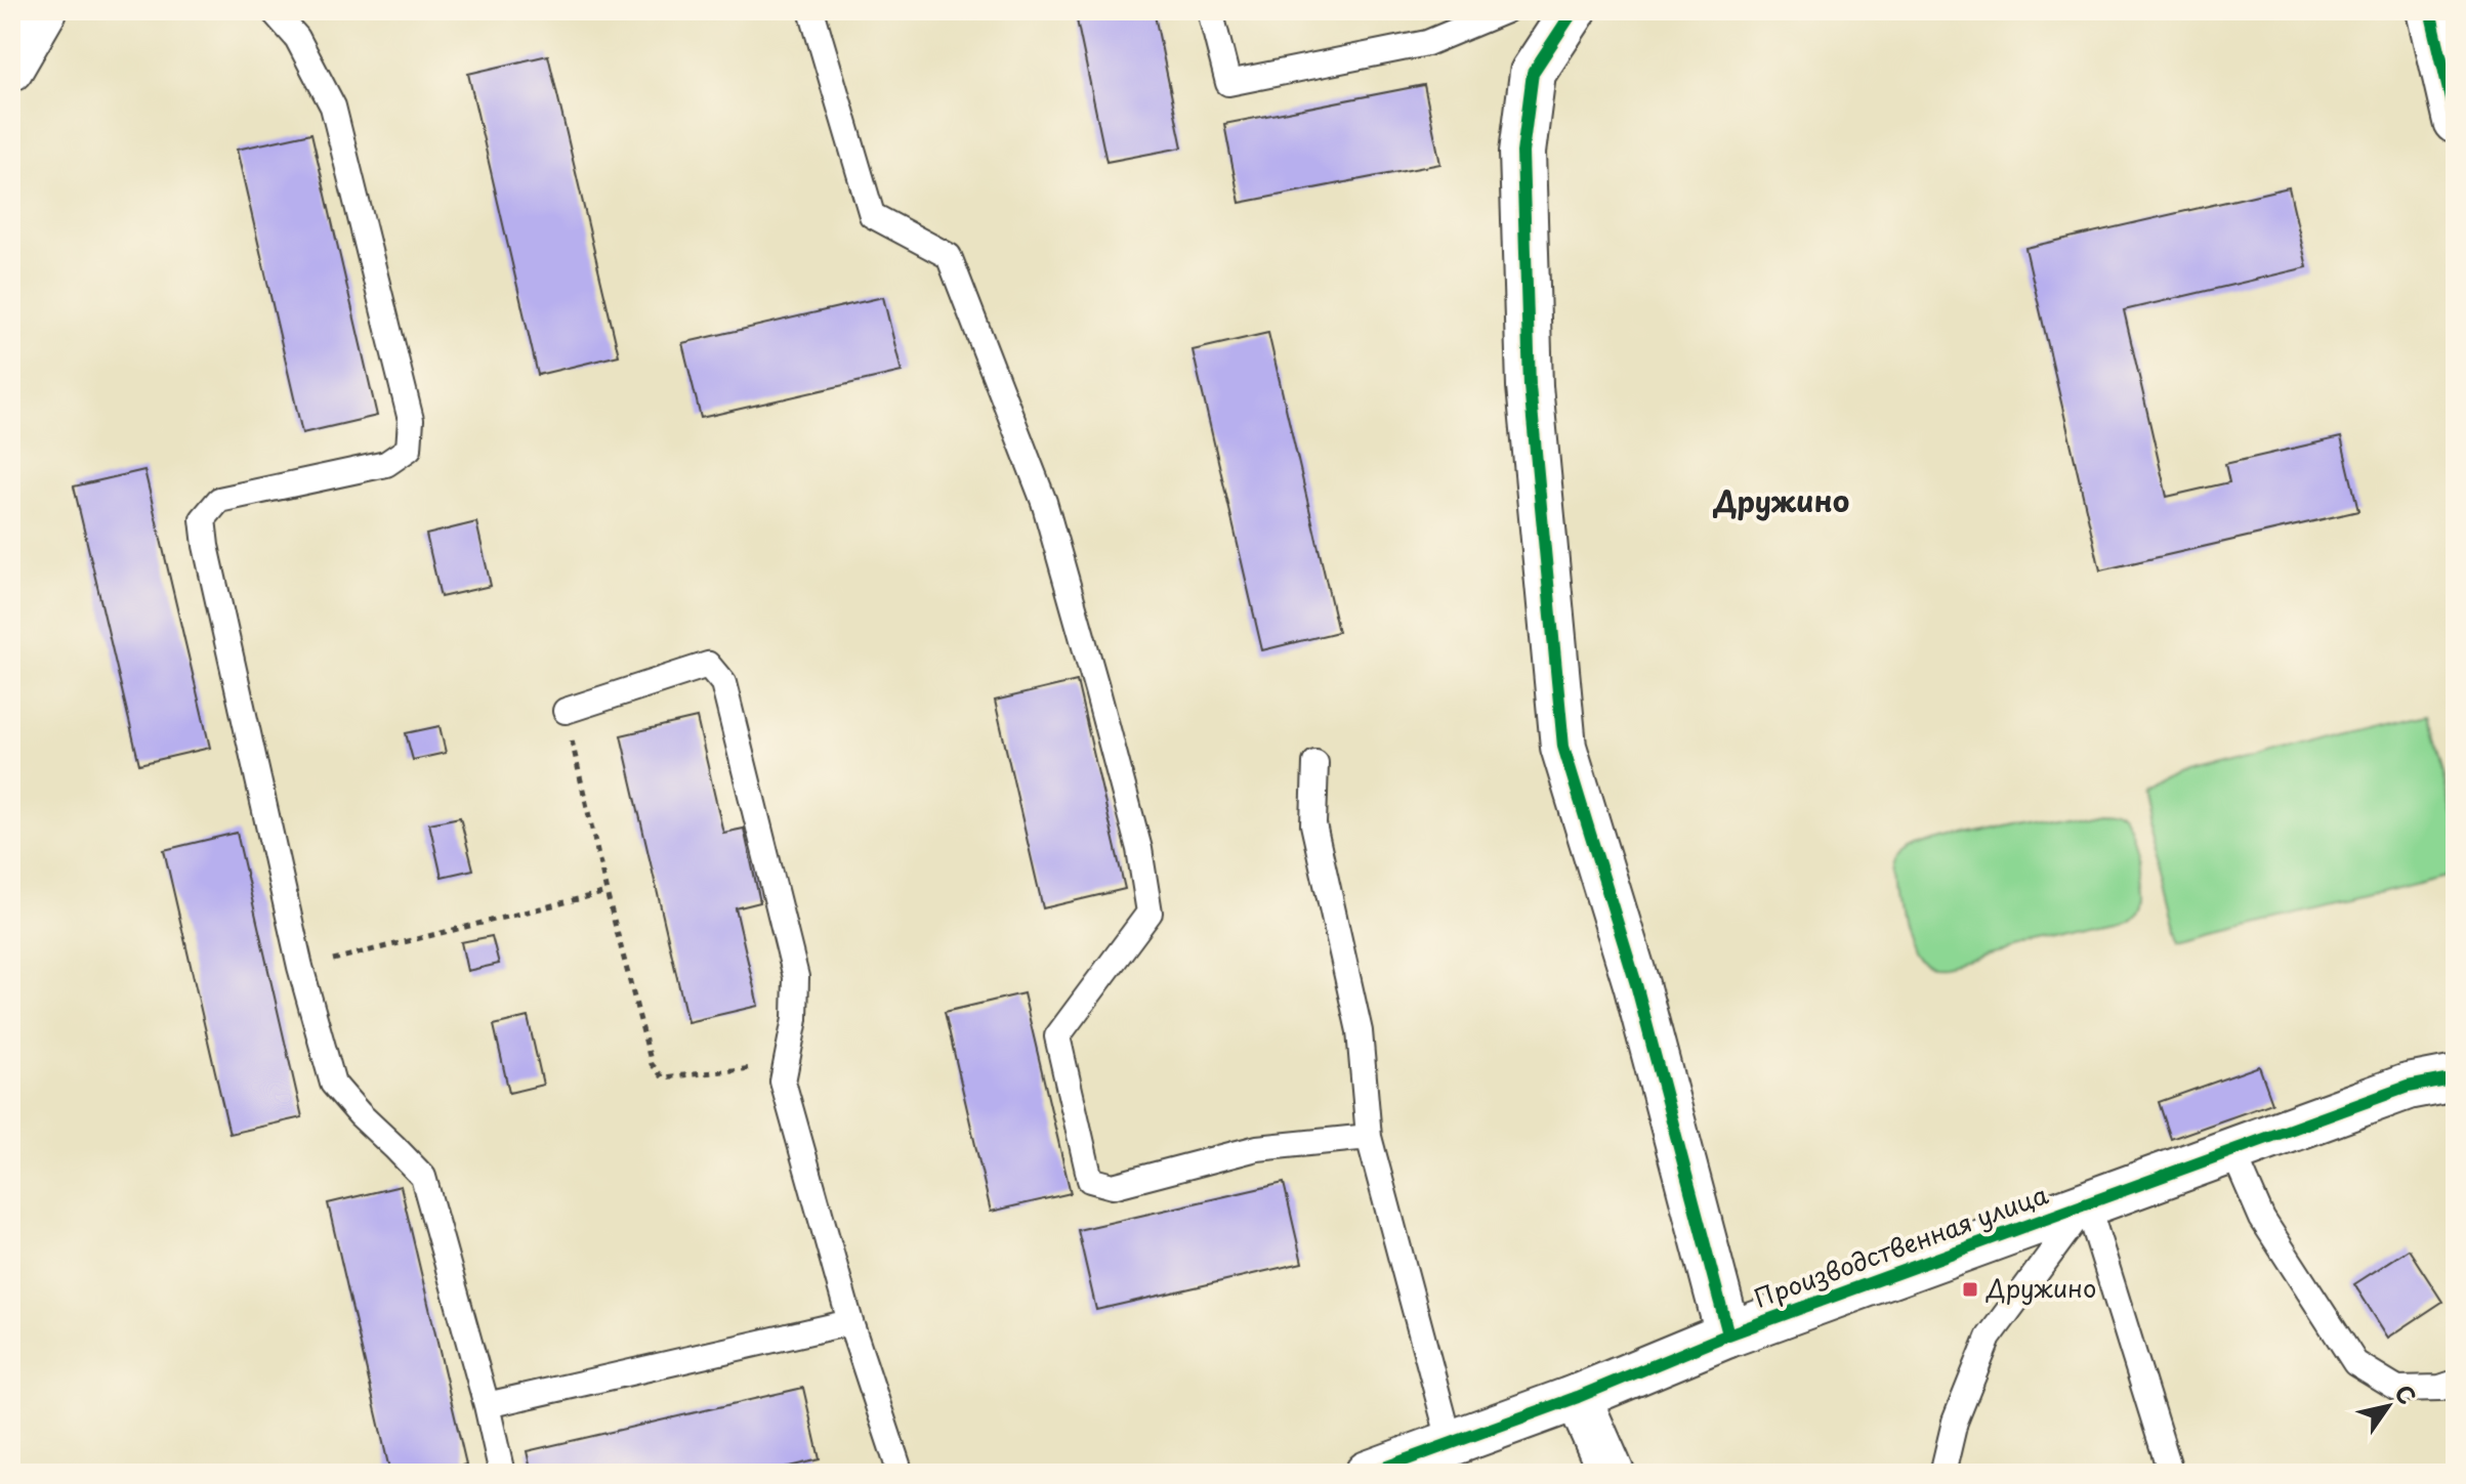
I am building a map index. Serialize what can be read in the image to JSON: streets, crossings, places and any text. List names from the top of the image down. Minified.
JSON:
{"streets":{"street":["Производственная улица"]},"districts":["Дружино"],"places":{"transit":["Дружино"]},"north":"top right"}
